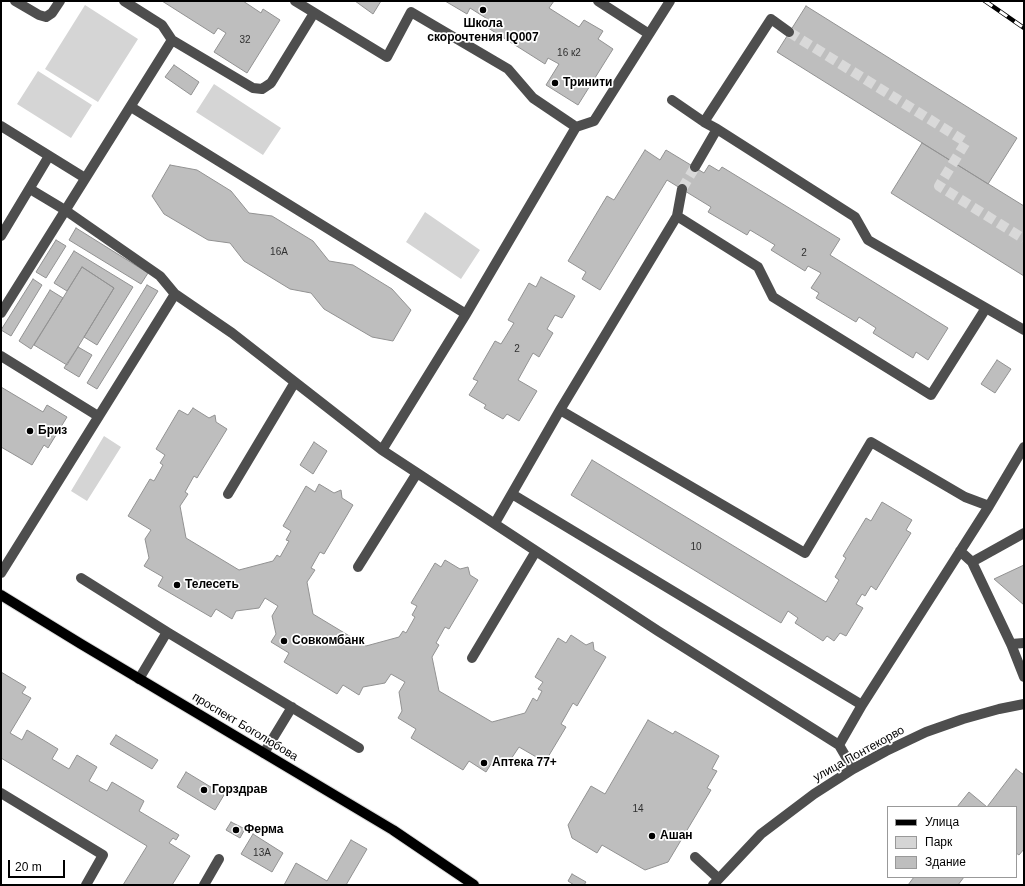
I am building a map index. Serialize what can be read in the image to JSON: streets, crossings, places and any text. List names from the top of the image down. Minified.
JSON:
{"streets":{"main road":["проспект Боголюбова"],"street":["улица Понтекорво"]},"places":["Школа скорочтения IQ007","Тринити","Бриз","Телесеть","Совкомбанк","Аптека 77+","Горздрав","Ферма","Ашан"],"house_numbers":["32","16 к2","16А","2","2","10","14","13А"],"legend":["Улица","Парк","Здание"],"scale_bar":"20 m"}
